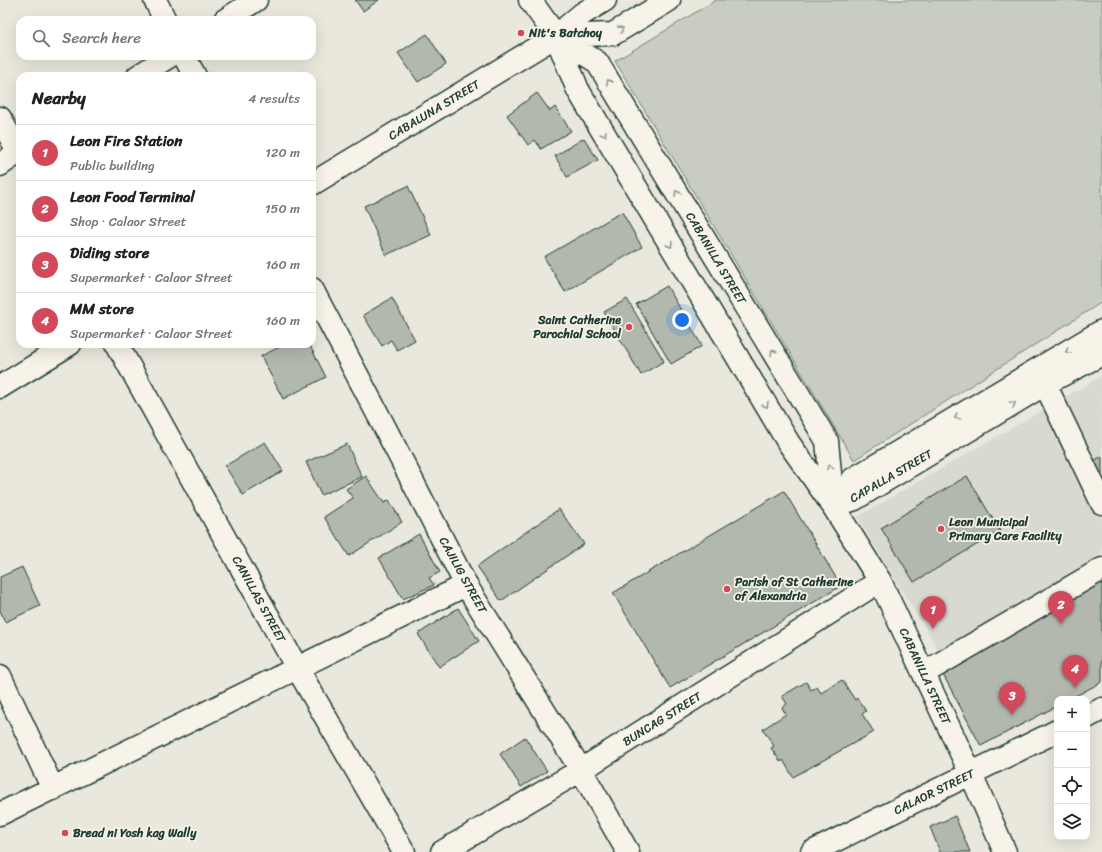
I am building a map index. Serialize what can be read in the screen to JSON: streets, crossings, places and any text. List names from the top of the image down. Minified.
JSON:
{"streets":{"street":["CABALUNA STREET","CABANILLA STREET","CAPALLA STREET","CAJILIG STREET","CANILLAS STREET","BUNCAG STREET","CALAOR STREET"]},"crossings":[["CABALUNA STREET","CABANILLA STREET"],["CABANILLA STREET","CAPALLA STREET"],["CABANILLA STREET","BUNCAG STREET"],["CABANILLA STREET","CALAOR STREET"],["CAJILIG STREET","BUNCAG STREET"]],"places":["Nit's Batchoy","Saint Catherine Parochial School","Leon Municipal Primary Care Facility","Parish of St Catherine of Alexandria","Bread ni Yosh kag Wally"],"page":{"search":"Search here","heading":["Nearby","4 results"],"list":[{"mark":"1","name":"Leon Fire Station","note":"Public building","value":"120 m"},{"mark":"2","name":"Leon Food Terminal","note":"Shop · Calaor Street","value":"150 m"},{"mark":"3","name":"Diding store","note":"Supermarket · Calaor Street","value":"160 m"},{"mark":"4","name":"MM store","note":"Supermarket · Calaor Street","value":"160 m"}],"pins":["2","1","4","3"],"map_buttons":["+","−"]}}
